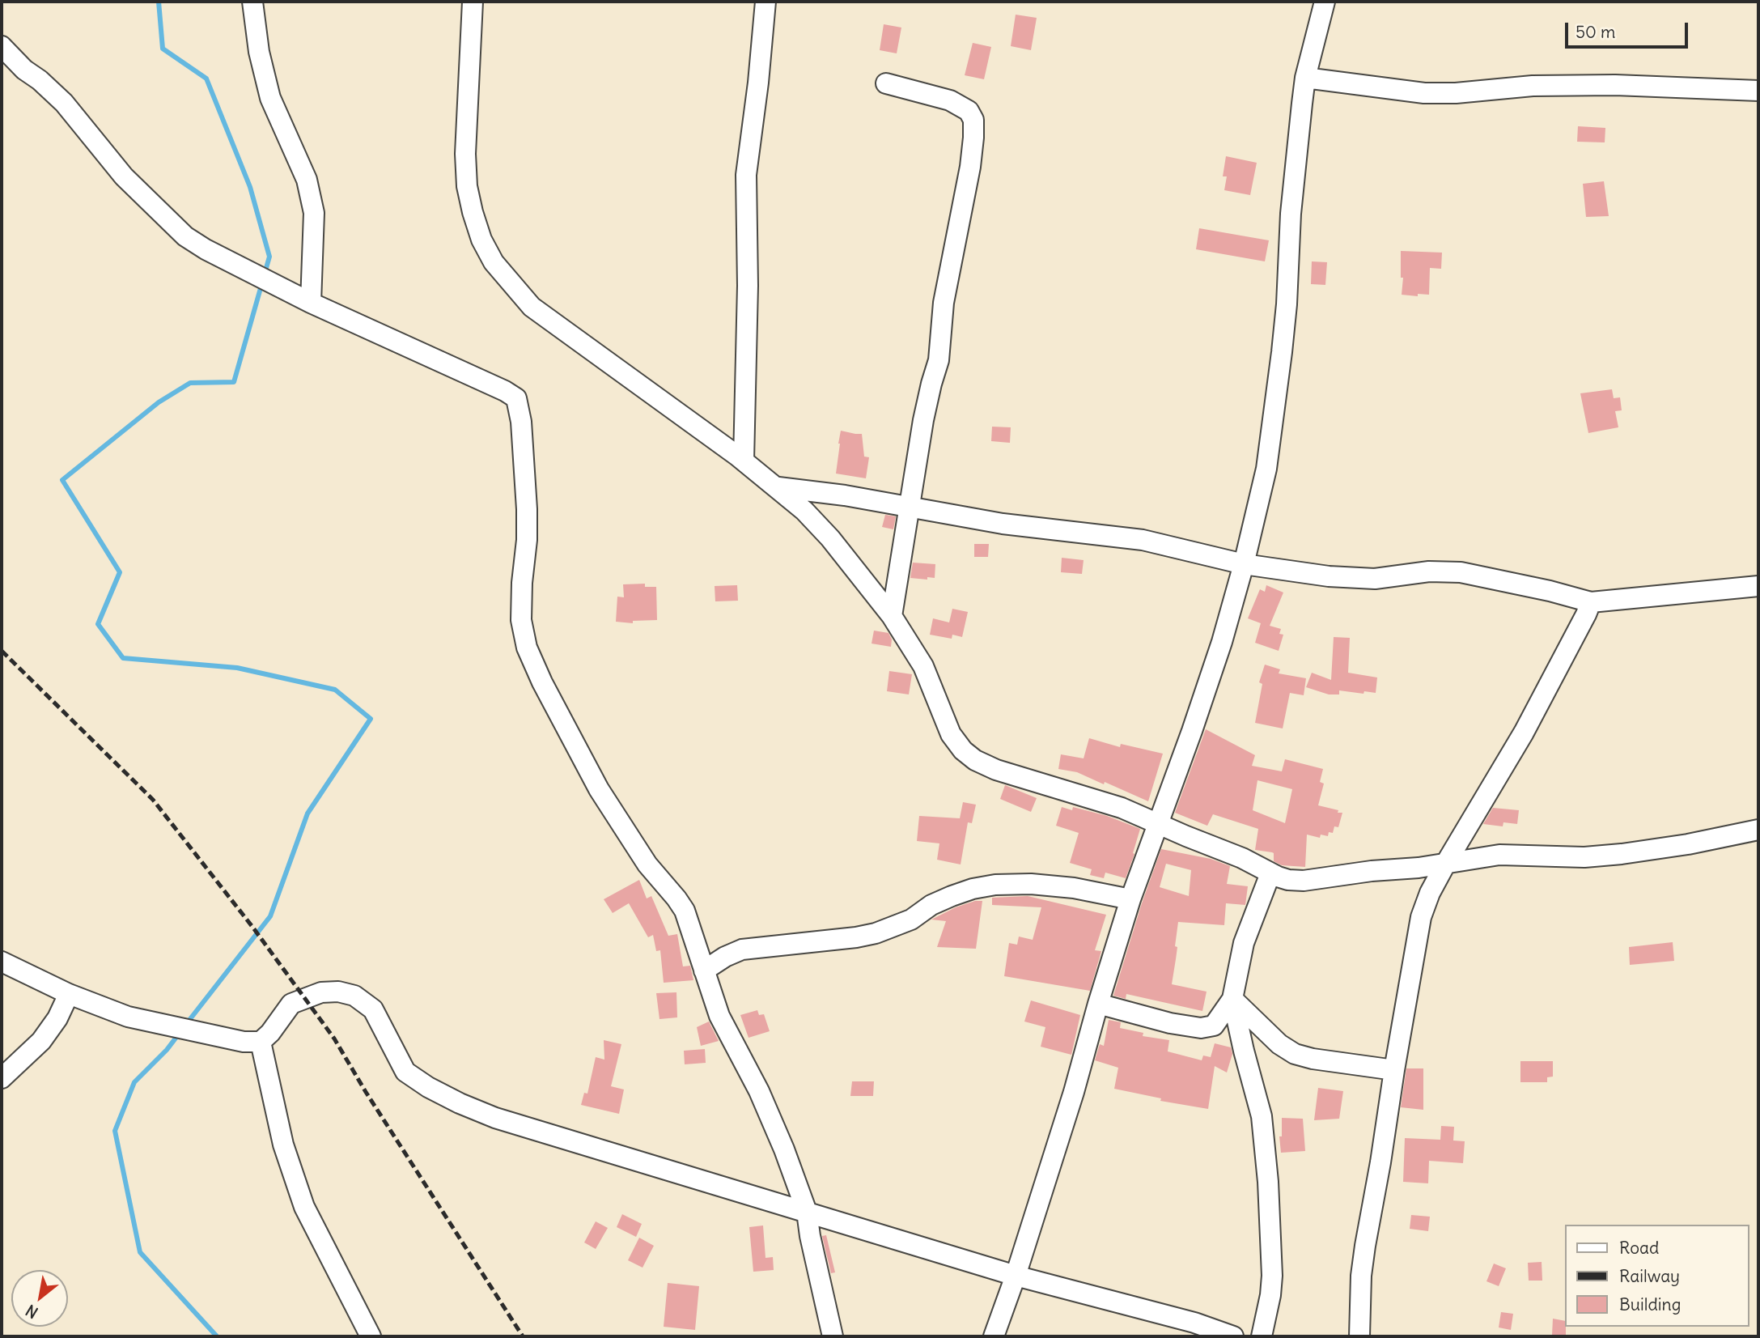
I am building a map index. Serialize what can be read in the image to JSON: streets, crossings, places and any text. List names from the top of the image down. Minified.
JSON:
{"legend":["Road","Railway","Building"],"scale_bar":"50 m","north":"bottom left"}
